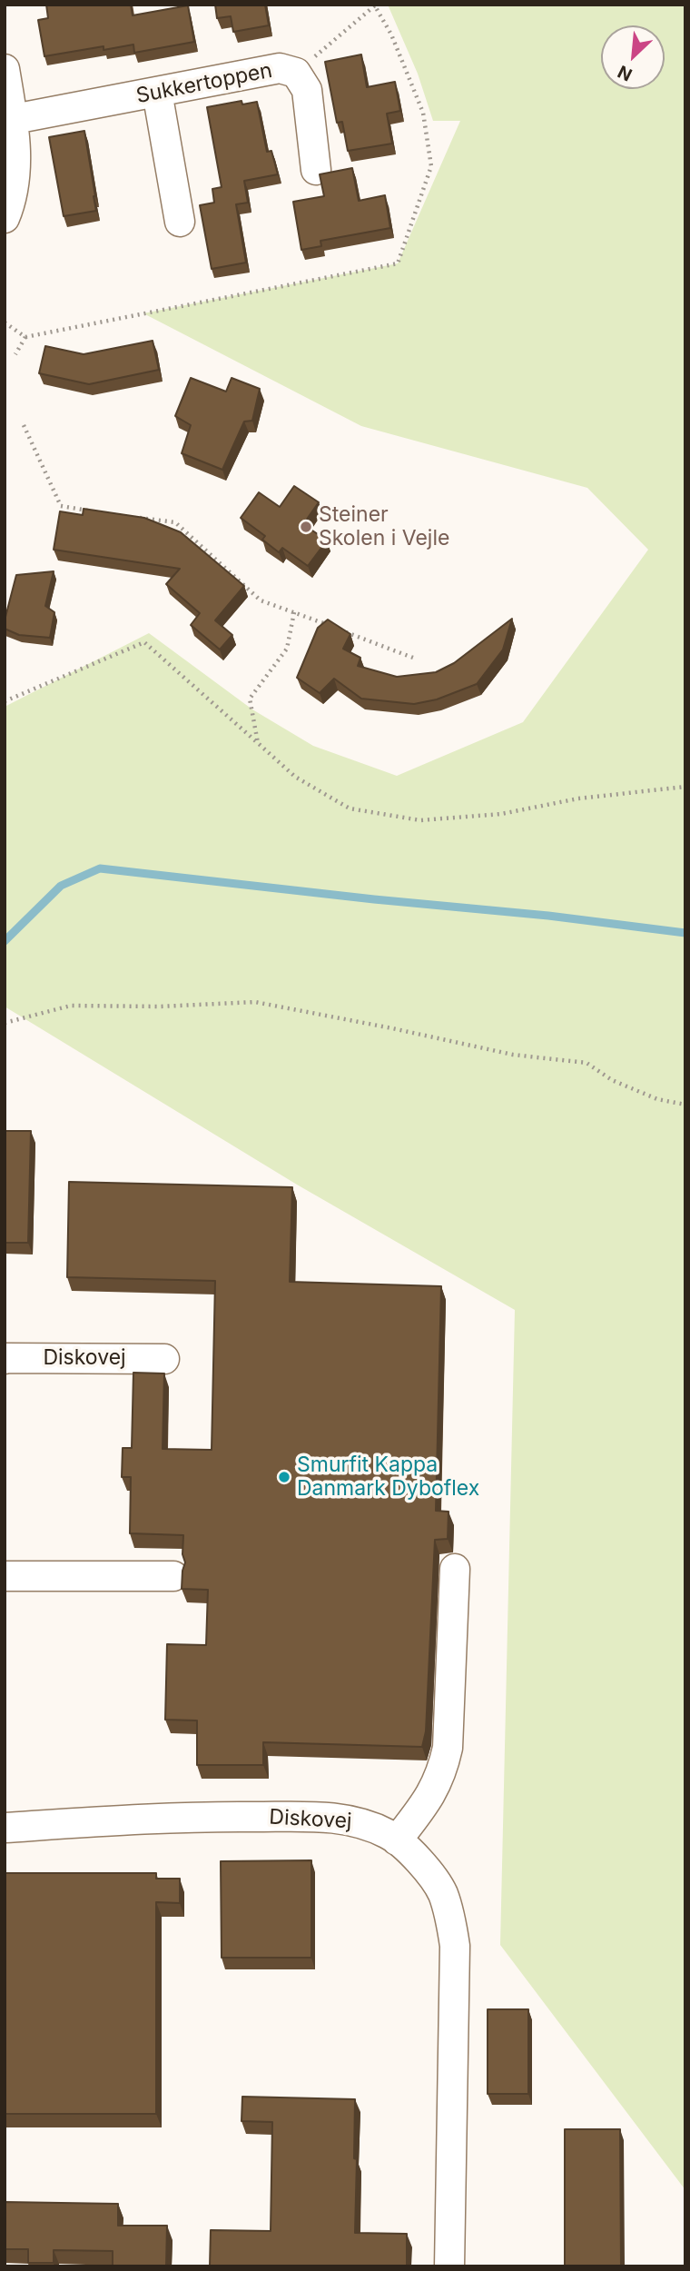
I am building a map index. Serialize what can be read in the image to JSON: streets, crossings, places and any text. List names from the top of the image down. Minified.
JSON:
{"streets":{"street":["Sukkertoppen","Diskovej"]},"places":["Steiner Skolen i Vejle","Smurfit Kappa Danmark Dyboflex"],"north":"bottom left"}
